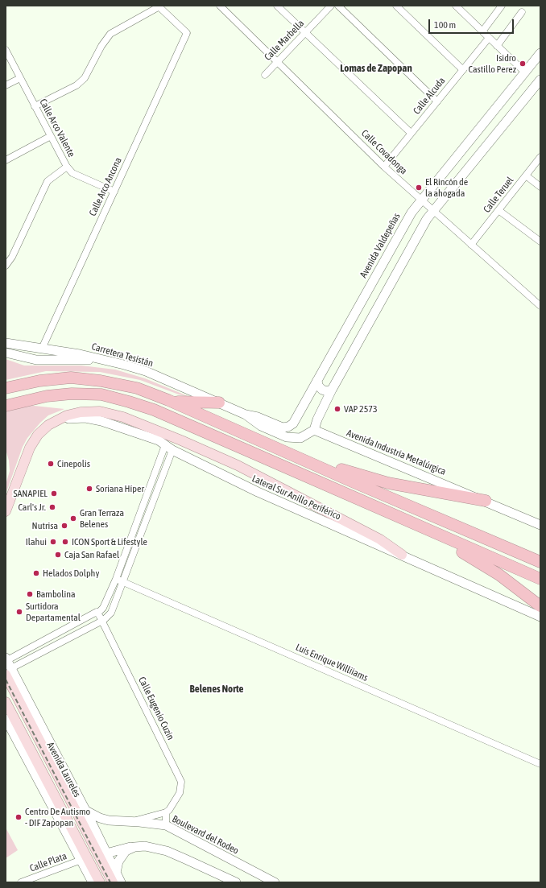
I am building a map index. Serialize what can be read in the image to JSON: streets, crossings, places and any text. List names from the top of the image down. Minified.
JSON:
{"streets":{"main road":["Avenida Valdepeñas","Carretera Tesistán","Avenida Industria Metalúrgica","Lateral Sur Anillo Periférico","Avenida Laureles","Boulevard del Rodeo"],"street":["Calle Marbella","Calle Alcuda","Calle Arco Valente","Calle Covadonga","Calle Arco Ancona","Calle Teruel","Luis Enrique Williiams","Calle Eugenio Cuzin","Calle Plata"]},"crossings":[["Calle Marbella","Calle Covadonga"],["Calle Alcuda","Calle Covadonga"],["Calle Arco Valente","Calle Arco Ancona"],["Calle Covadonga","Calle Teruel"],["Calle Covadonga","Avenida Valdepeñas"],["Calle Arco Ancona","Carretera Tesistán"],["Avenida Valdepeñas","Carretera Tesistán"],["Avenida Laureles","Boulevard del Rodeo"],["Avenida Laureles","Calle Plata"]],"districts":["Lomas de Zapopan","Belenes Norte"],"places":["Isidro Castillo Perez","El Rincón de la ahogada","VAP 2573","Cinepolis","Soriana Híper","SANAPIEL","Carl's Jr.","Gran Terraza Belenes","Nutrisa","Ilahui","ICON Sport & Lifestyle","Caja San Rafael","Helados Dolphy","Bambolina","Surtidora Departamental","Centro De Autismo - DIF Zapopan"],"scale_bar":"100 m"}
